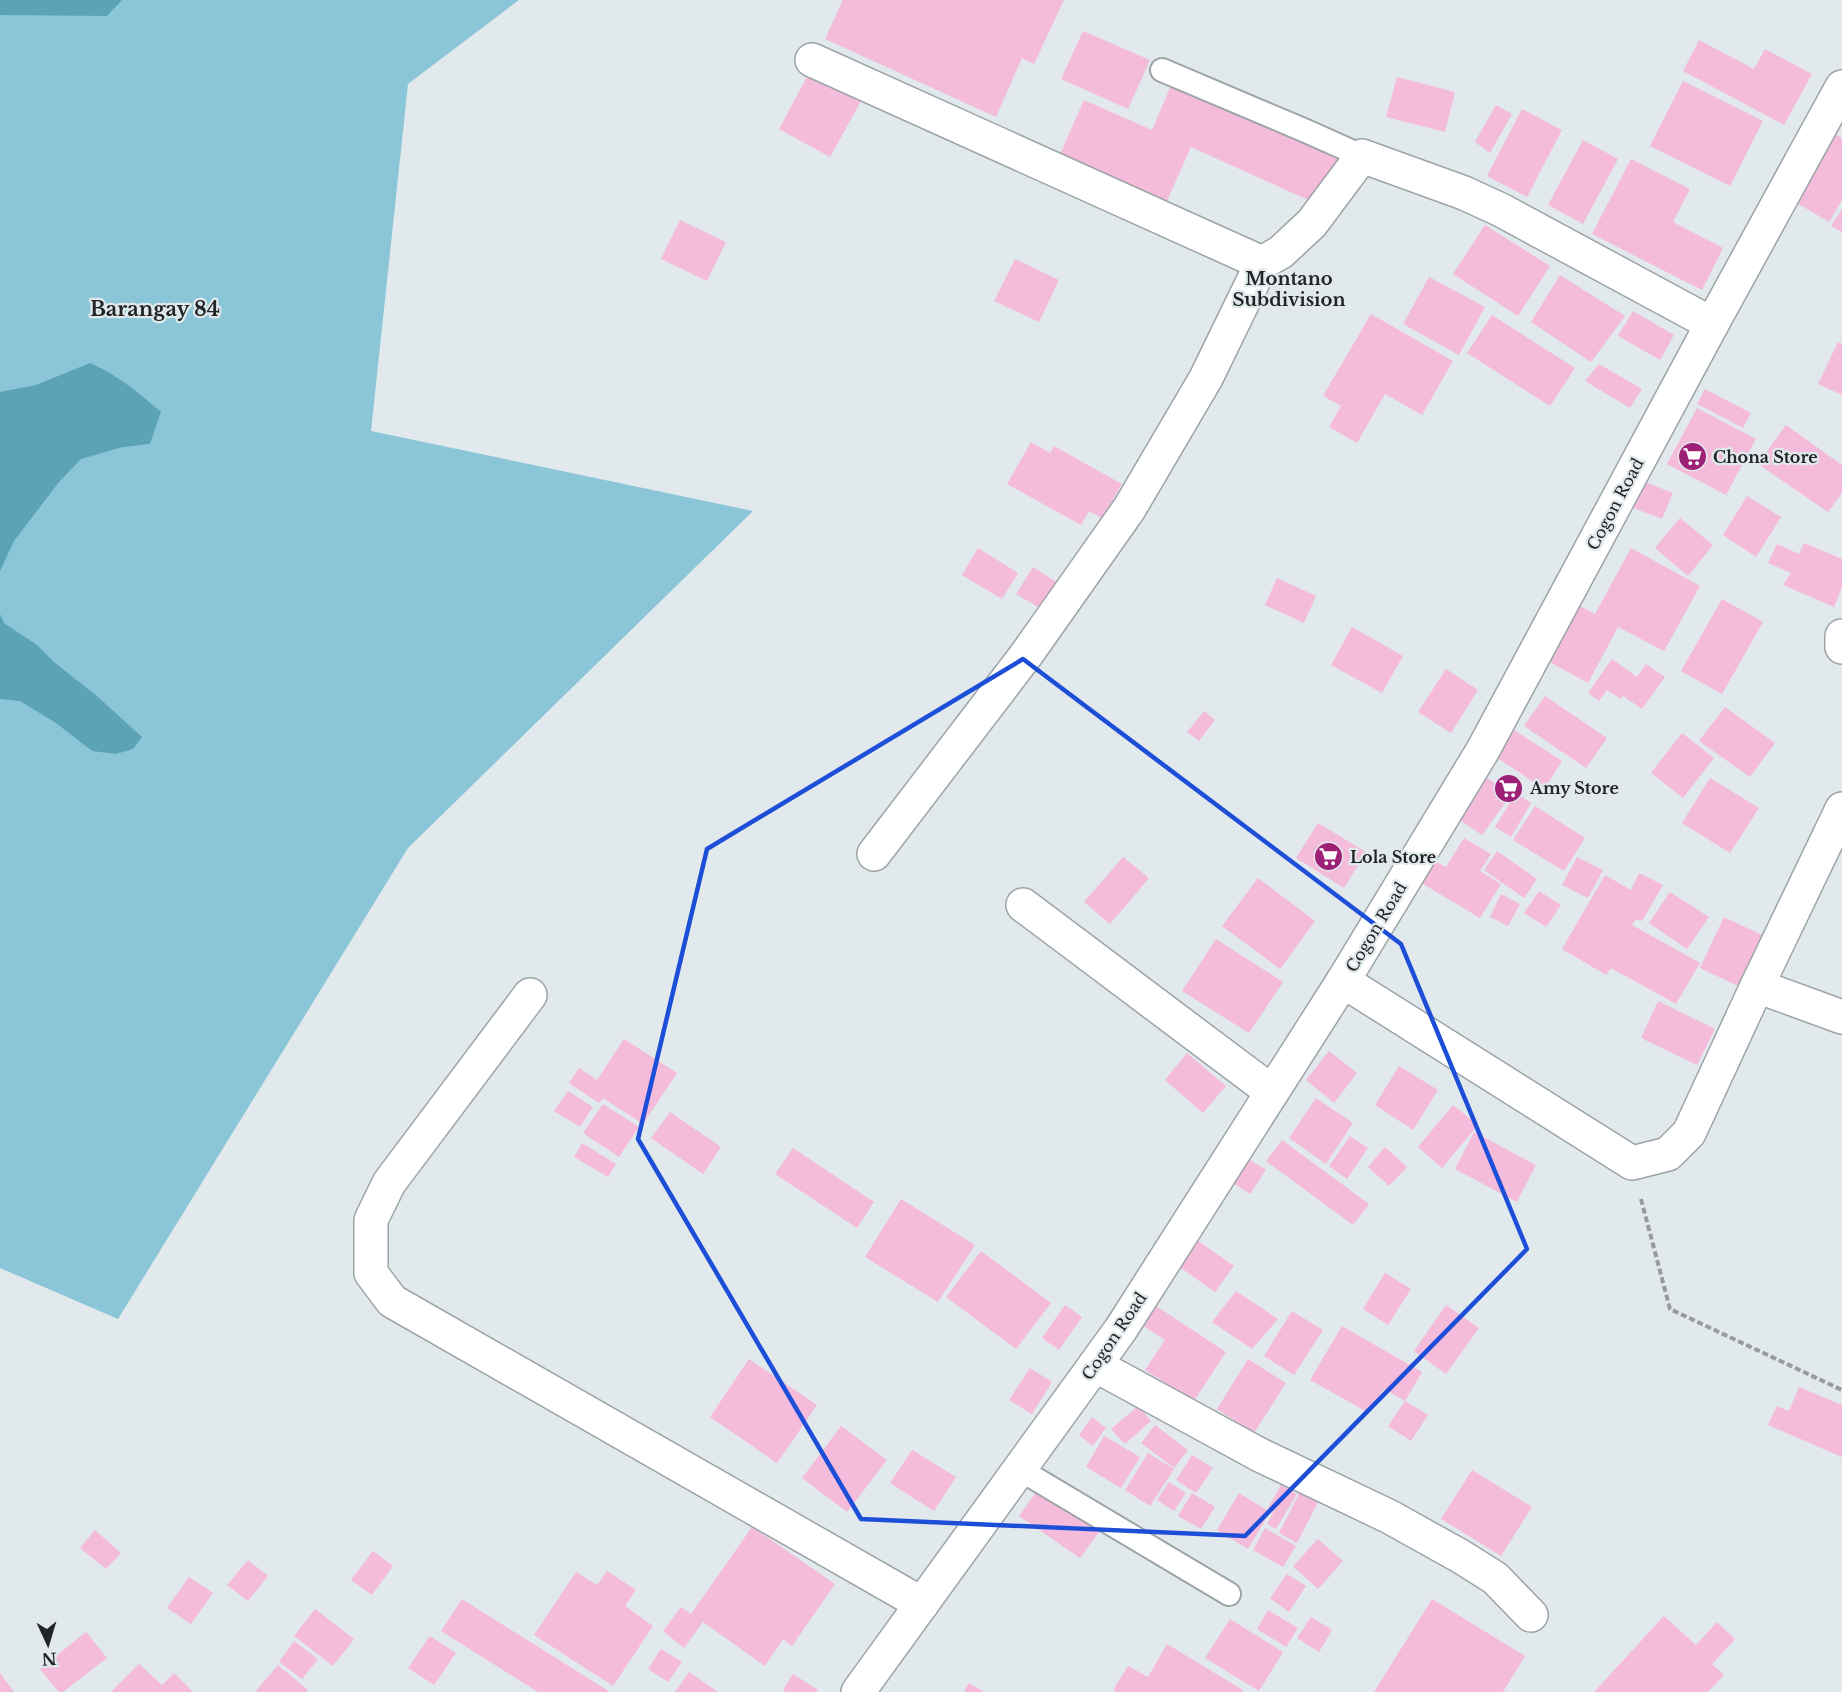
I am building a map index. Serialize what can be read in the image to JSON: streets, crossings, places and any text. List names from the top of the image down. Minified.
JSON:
{"streets":{"street":["Cogon Road"]},"districts":["Montano Subdivision","Barangay 84"],"places":{"supermarket":["Chona Store","Amy Store","Lola Store"]},"north":"bottom"}
